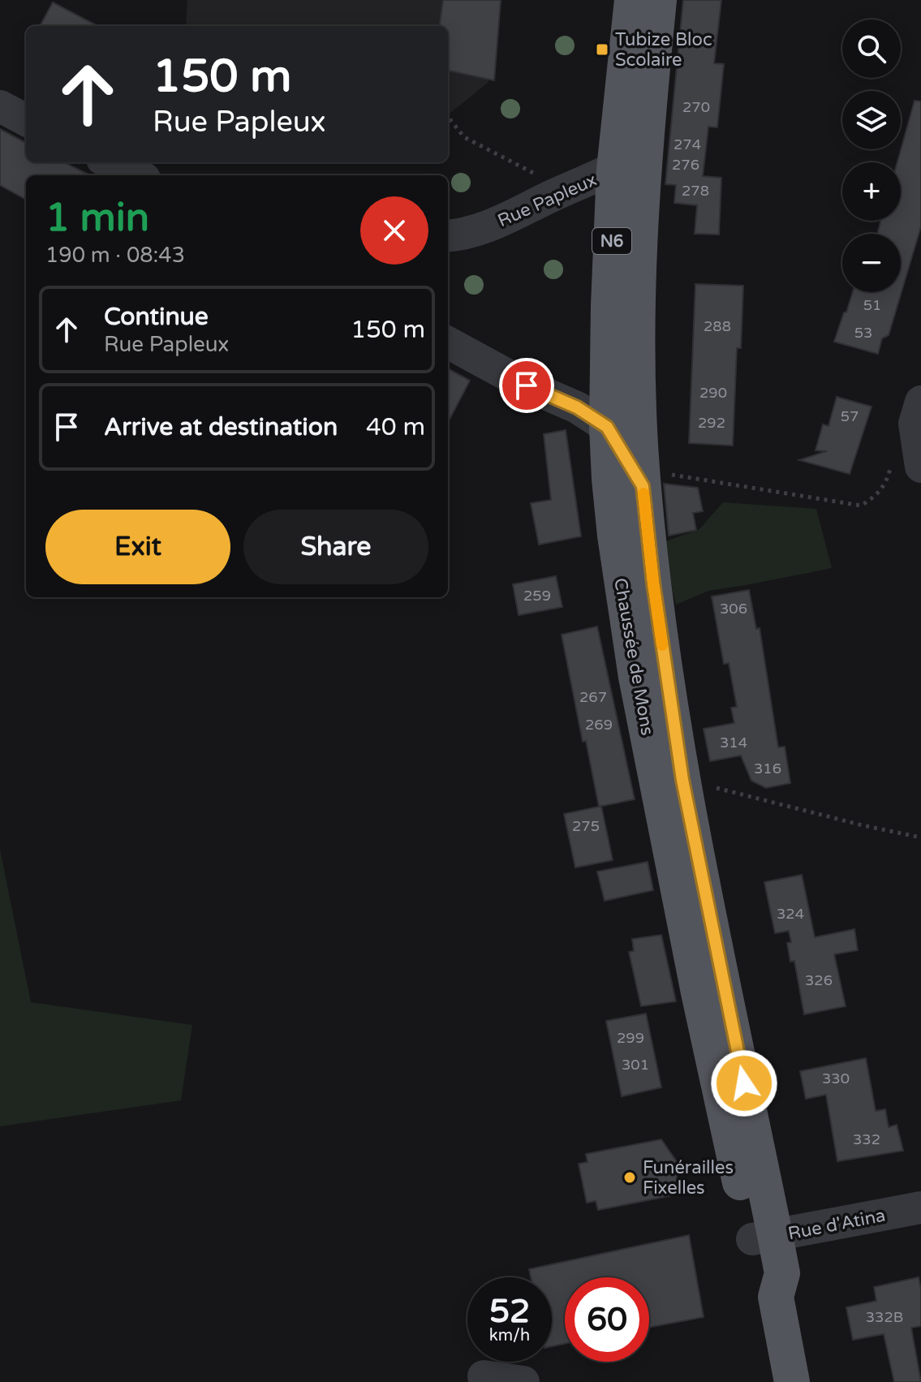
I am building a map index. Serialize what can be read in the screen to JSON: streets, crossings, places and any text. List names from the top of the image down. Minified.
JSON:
{"streets":{"main road":["N6","Chaussée de Mons"],"street":["Rue Papleux","Rue d'Atina"]},"crossings":[["Rue Papleux","Chaussée de Mons"],["Chaussée de Mons","Rue d'Atina"]],"places":{"transit":["Tubize Bloc Scolaire"],"other":["Funérailles Fixelles"]},"house_numbers":["270","274","276","278","51","288","53","290","57","292","259","306","267","269","314","316","275","324","326","299","301","330","332","332B"],"page":{"map_buttons":["+","−"],"turn":["150 m","Rue Papleux"],"heading":["1 min","190 m · 08:43"],"list":[{"name":"Continue","note":"Rue Papleux","value":"150 m"},{"name":"Arrive at destination","value":"40 m"}],"buttons":["Exit","Share"],"speed":"52 km/h","limit":"60"}}
